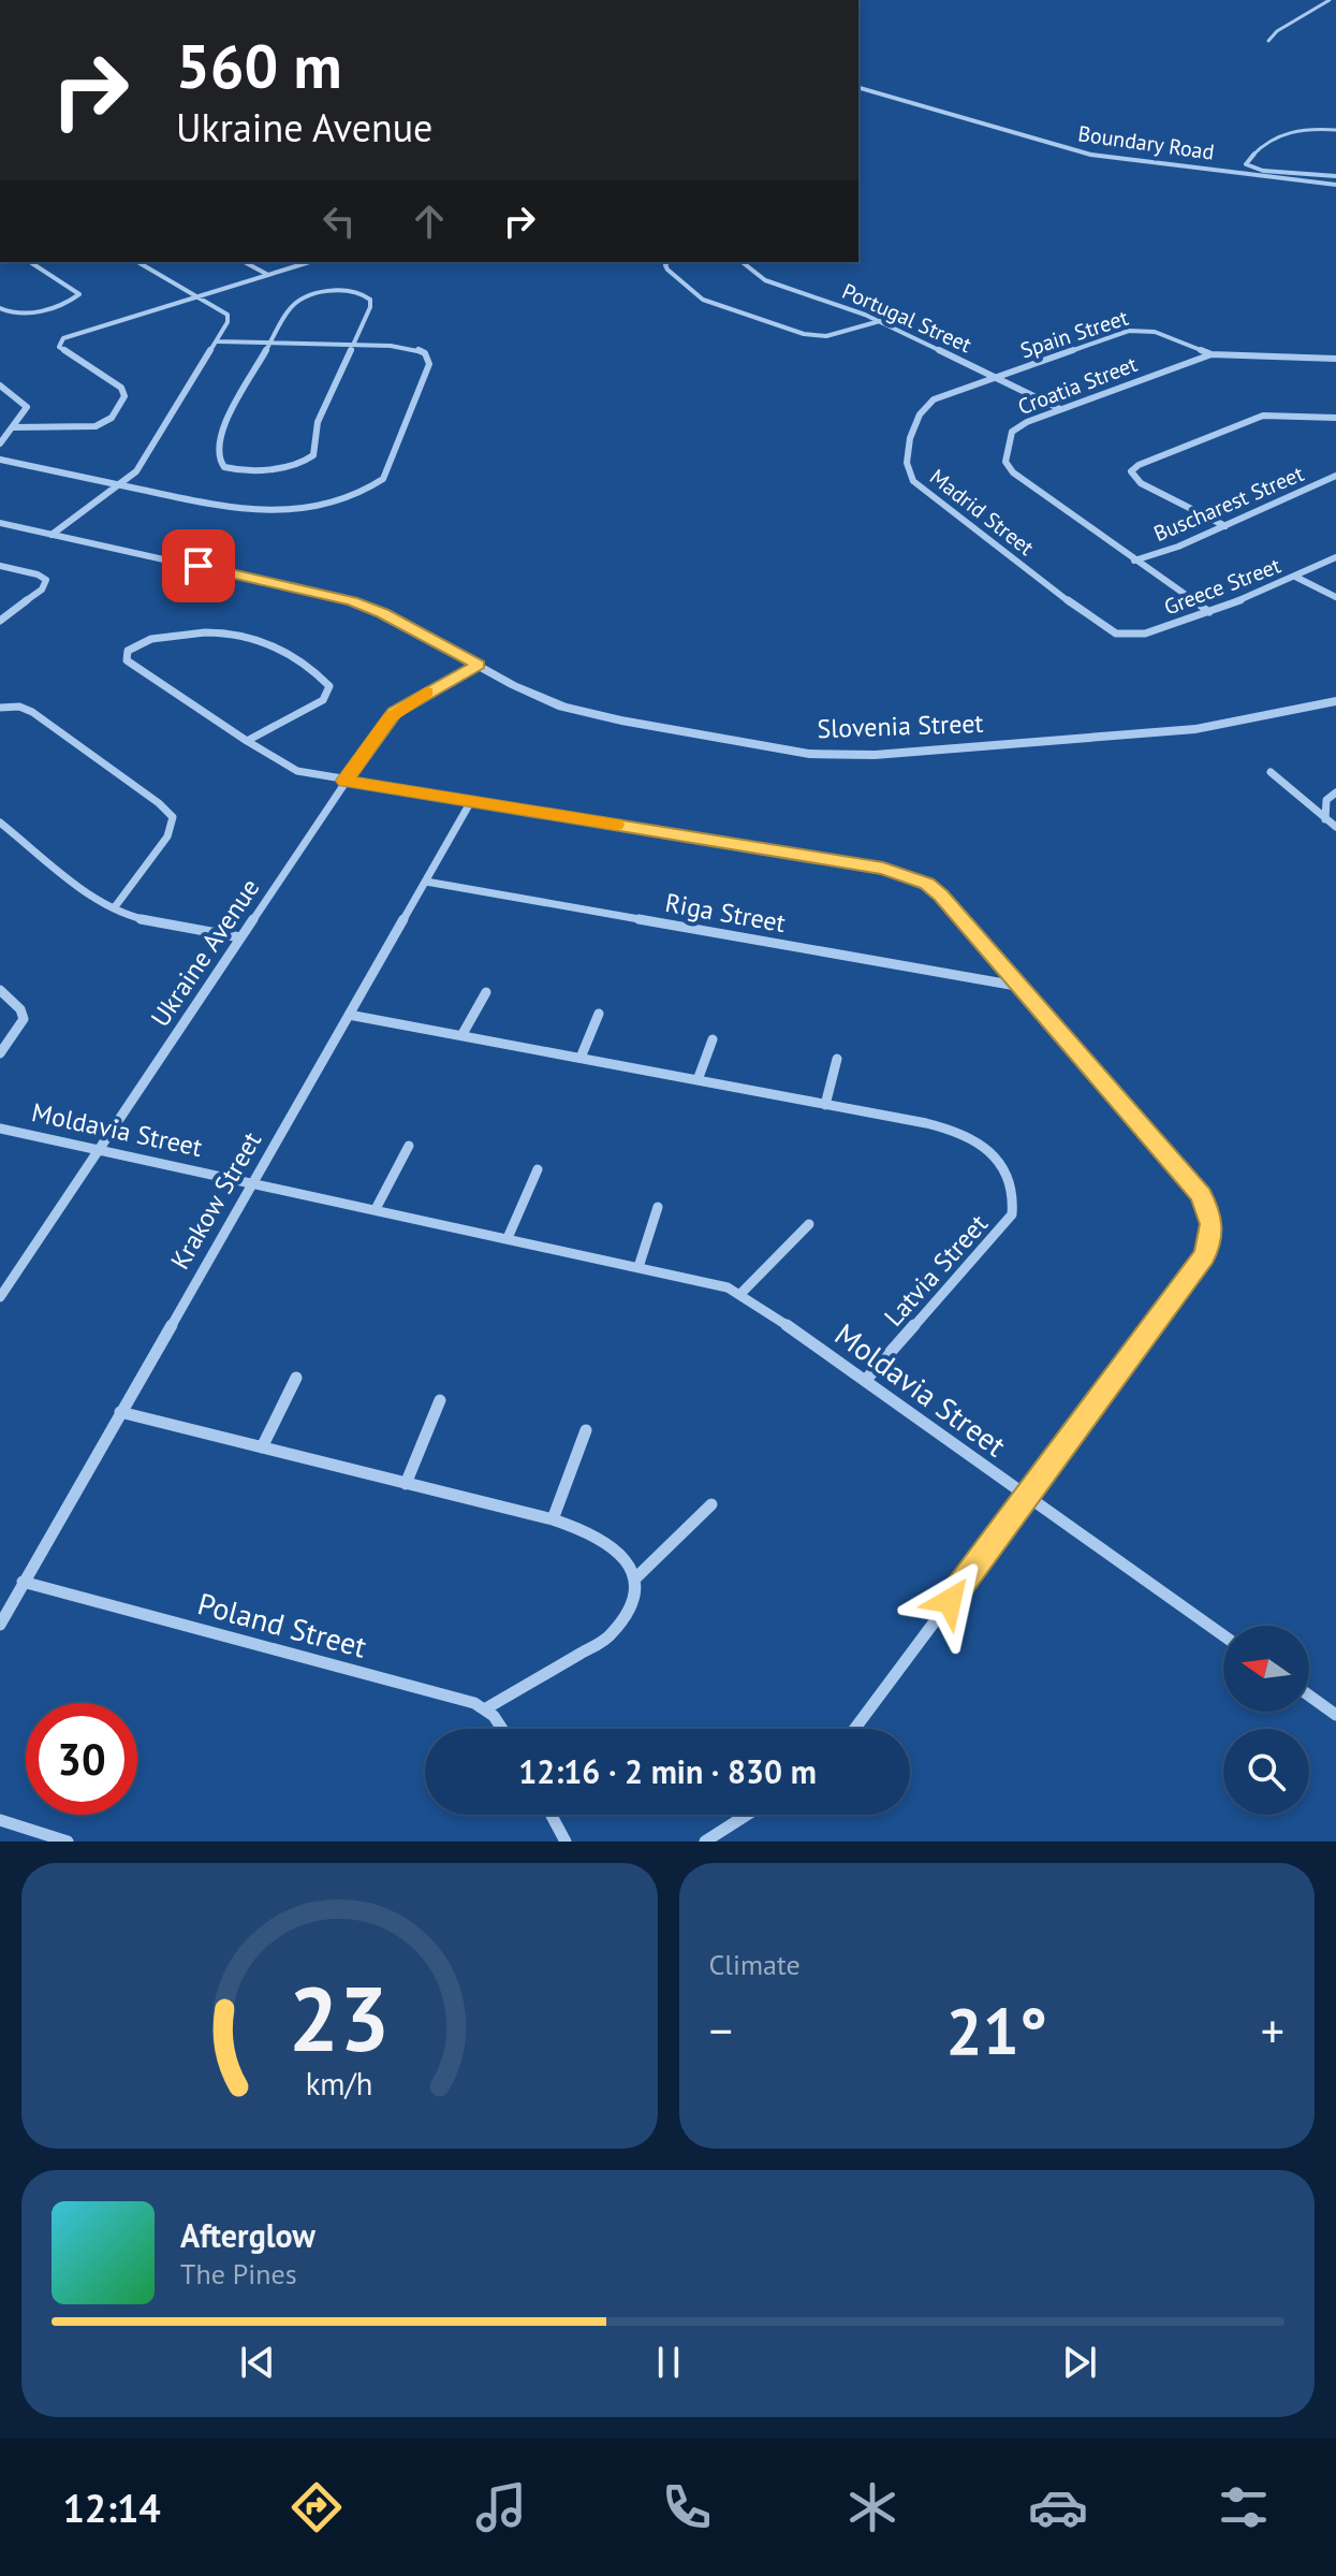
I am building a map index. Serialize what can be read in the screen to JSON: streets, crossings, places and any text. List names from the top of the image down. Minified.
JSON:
{"streets":{"street":["Boundary Road","Portugal Street","Spain Street","Croatia Street","Buscharest Street","Madrid Street","Greece Street","Slovenia Street","Riga Street","Ukraine Avenue","Moldavia Street","Krakow Street","Latvia Street","Poland Street"]},"crossings":[["Portugal Street","Spain Street"],["Portugal Street","Croatia Street"],["Portugal Street","Madrid Street"],["Spain Street","Croatia Street"],["Spain Street","Madrid Street"],["Croatia Street","Buscharest Street"],["Croatia Street","Greece Street"],["Madrid Street","Greece Street"],["Slovenia Street","Ukraine Avenue"],["Riga Street","Krakow Street"],["Ukraine Avenue","Moldavia Street"],["Moldavia Street","Krakow Street"],["Moldavia Street","Latvia Street"],["Krakow Street","Latvia Street"],["Krakow Street","Poland Street"]],"north":"left","page":{"turn":["560 m","Ukraine Avenue"],"limit":"30","trip":"12:16 · 2 min · 830 m","tile":"Climate","heat":["−","21°","+"],"song":["Afterglow","The Pines"],"tabs":"12:14","gauge":["23","km/h"]}}
